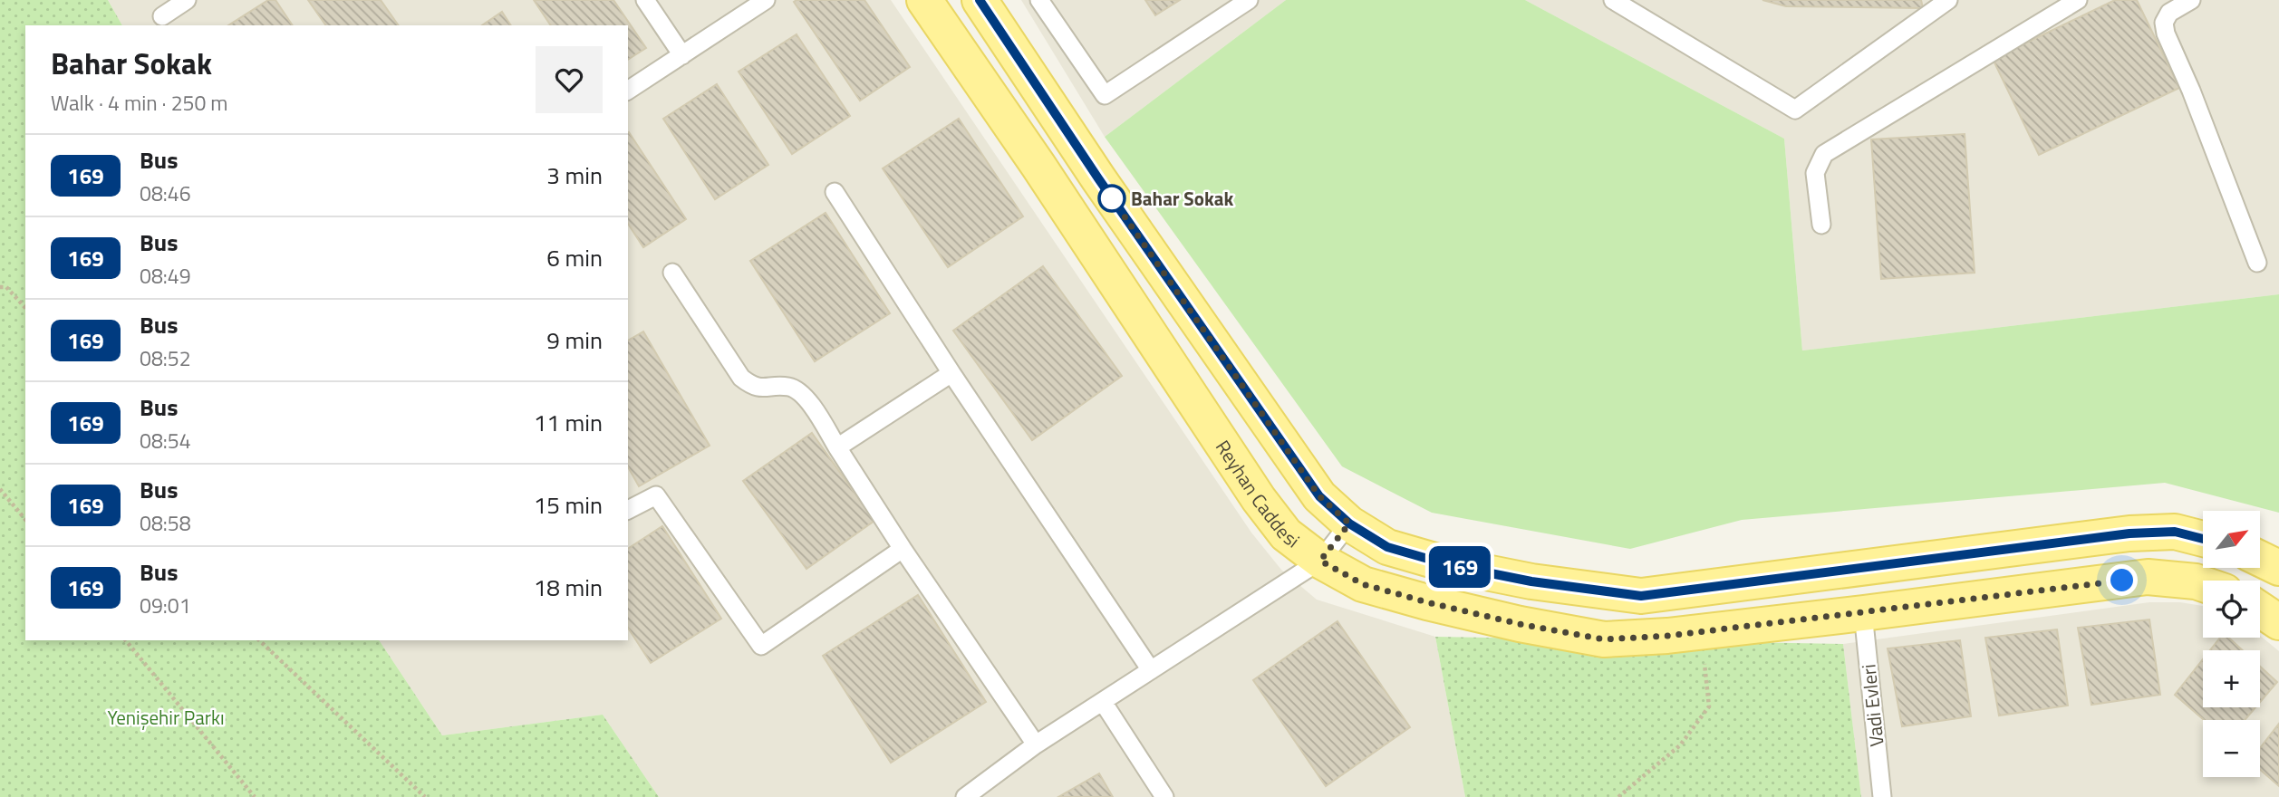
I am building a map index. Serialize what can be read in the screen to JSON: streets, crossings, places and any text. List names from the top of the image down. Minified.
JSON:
{"streets":{"main road":["Reyhan Caddesi"],"lane":["Vadi Evleri"]},"crossings":[["Reyhan Caddesi","Vadi Evleri"]],"parks":["Yenişehir Parkı"],"places":["Bahar Sokak"],"lines":["bus line 169"],"north":"top right","page":{"on_map":"169","heading":["Bahar Sokak","Walk · 4 min · 250 m"],"list":[{"mark":"169","name":"Bus","note":"08:46","value":"3 min"},{"mark":"169","name":"Bus","note":"08:49","value":"6 min"},{"mark":"169","name":"Bus","note":"08:52","value":"9 min"},{"mark":"169","name":"Bus","note":"08:54","value":"11 min"},{"mark":"169","name":"Bus","note":"08:58","value":"15 min"},{"mark":"169","name":"Bus","note":"09:01","value":"18 min"}],"map_buttons":["+","−"]}}
